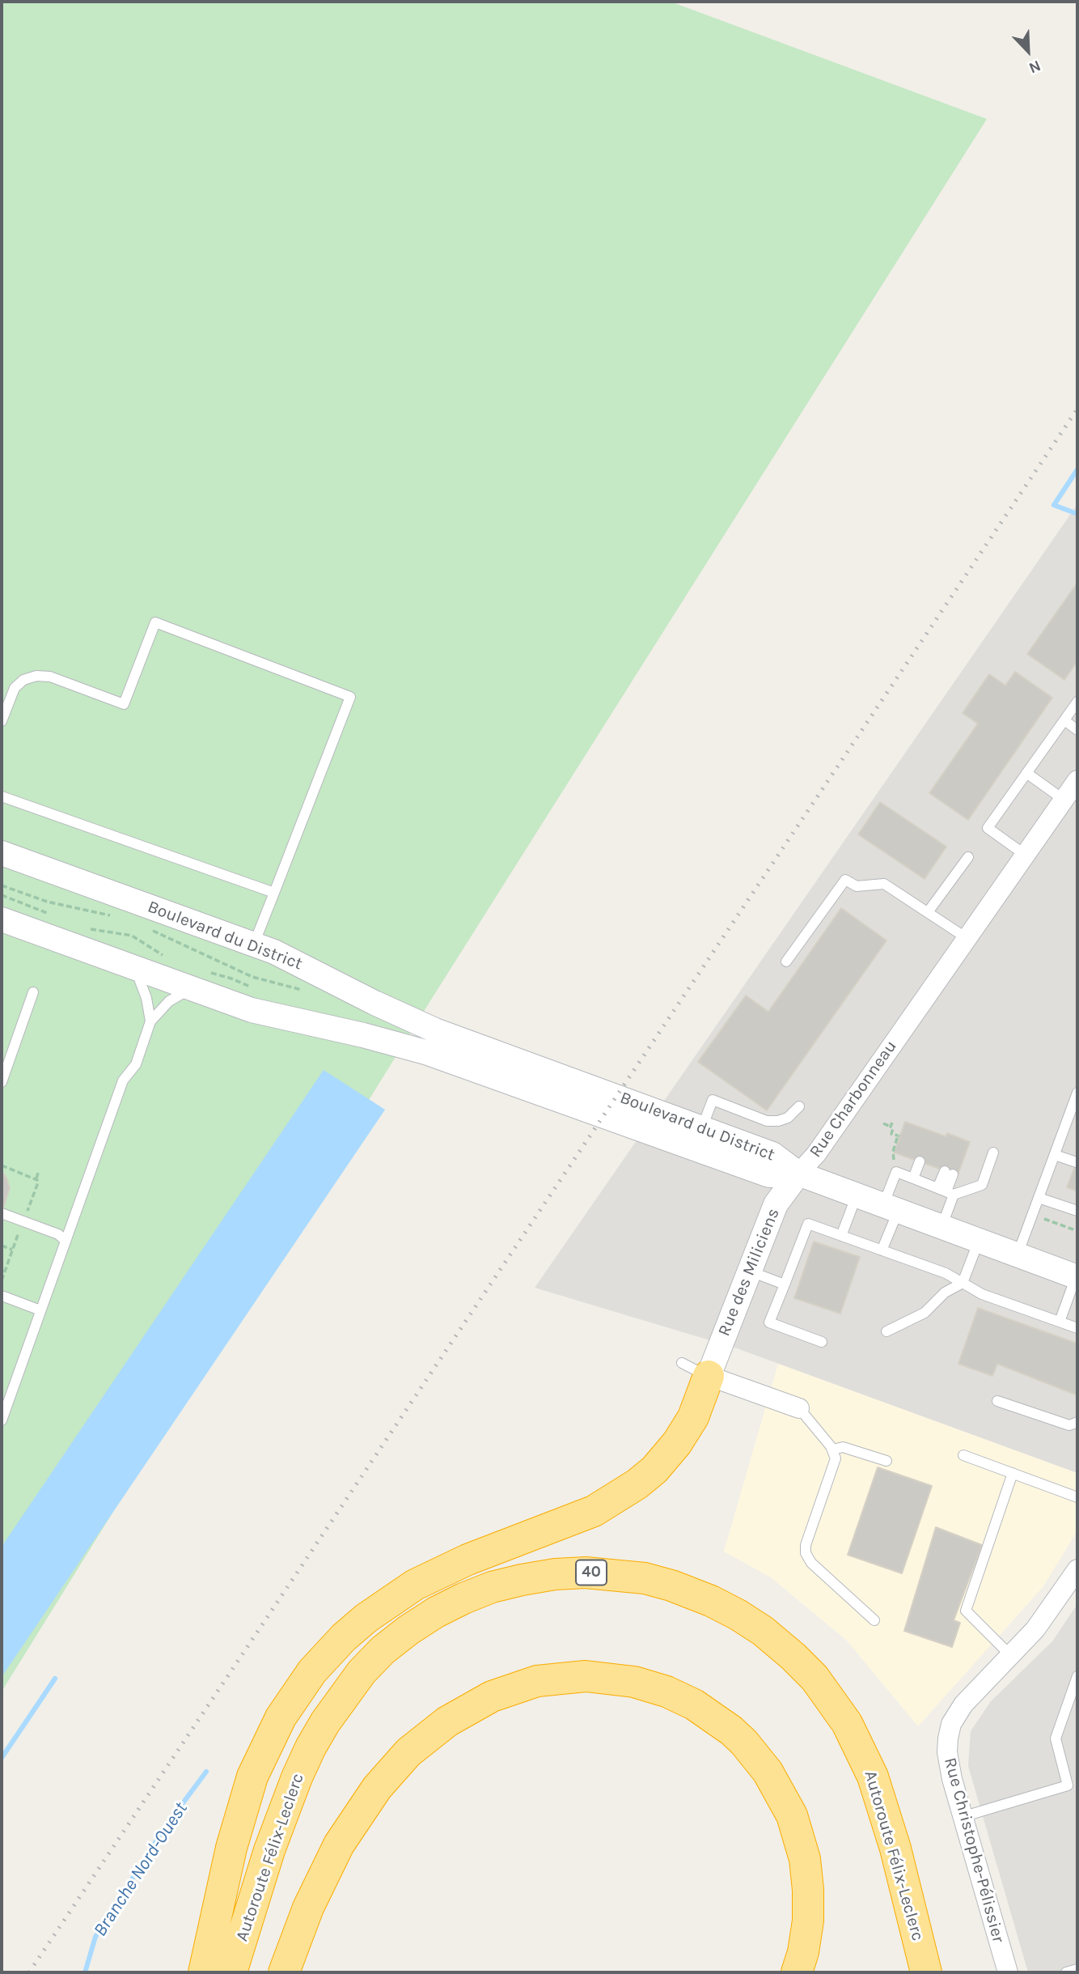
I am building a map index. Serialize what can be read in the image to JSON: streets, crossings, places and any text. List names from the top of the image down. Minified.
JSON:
{"streets":{"highway":["40","Autoroute Félix-Leclerc"],"street":["Boulevard du District","Rue Charbonneau","Rue des Miliciens","Rue Christophe-Pélissier"]},"crossings":[["Boulevard du District","Rue Charbonneau"],["Boulevard du District","Rue des Miliciens"],["Rue Charbonneau","Rue des Miliciens"]],"water":["Branche Nord-Ouest"],"north":"bottom right"}
